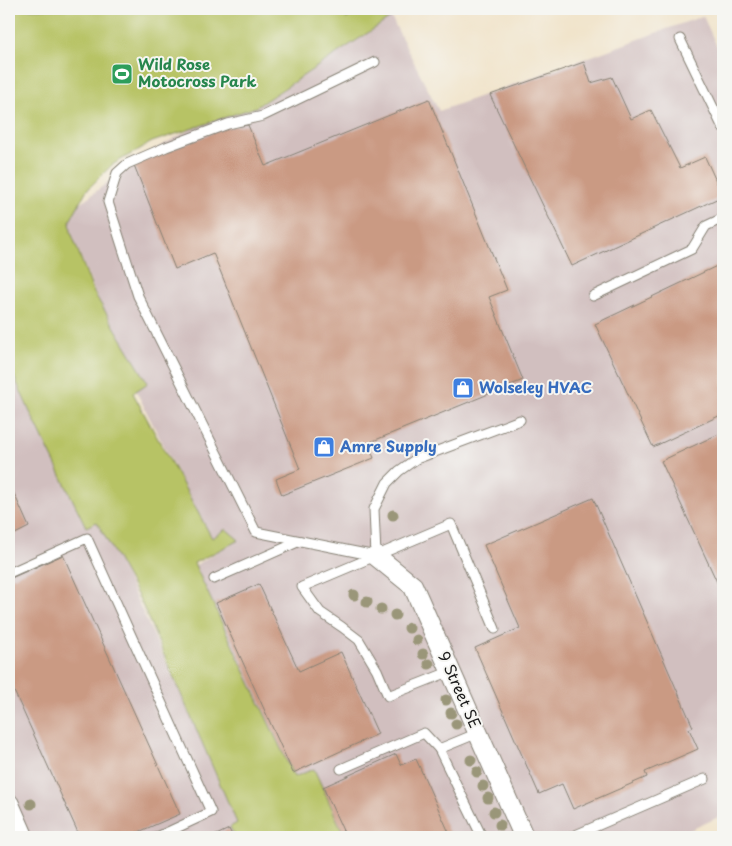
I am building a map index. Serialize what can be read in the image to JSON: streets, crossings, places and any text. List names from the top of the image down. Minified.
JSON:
{"streets":{"street":["9 Street SE"]},"places":{"sports":["Wild Rose Motocross Park"],"shop":["Wolseley HVAC","Amre Supply"]}}
